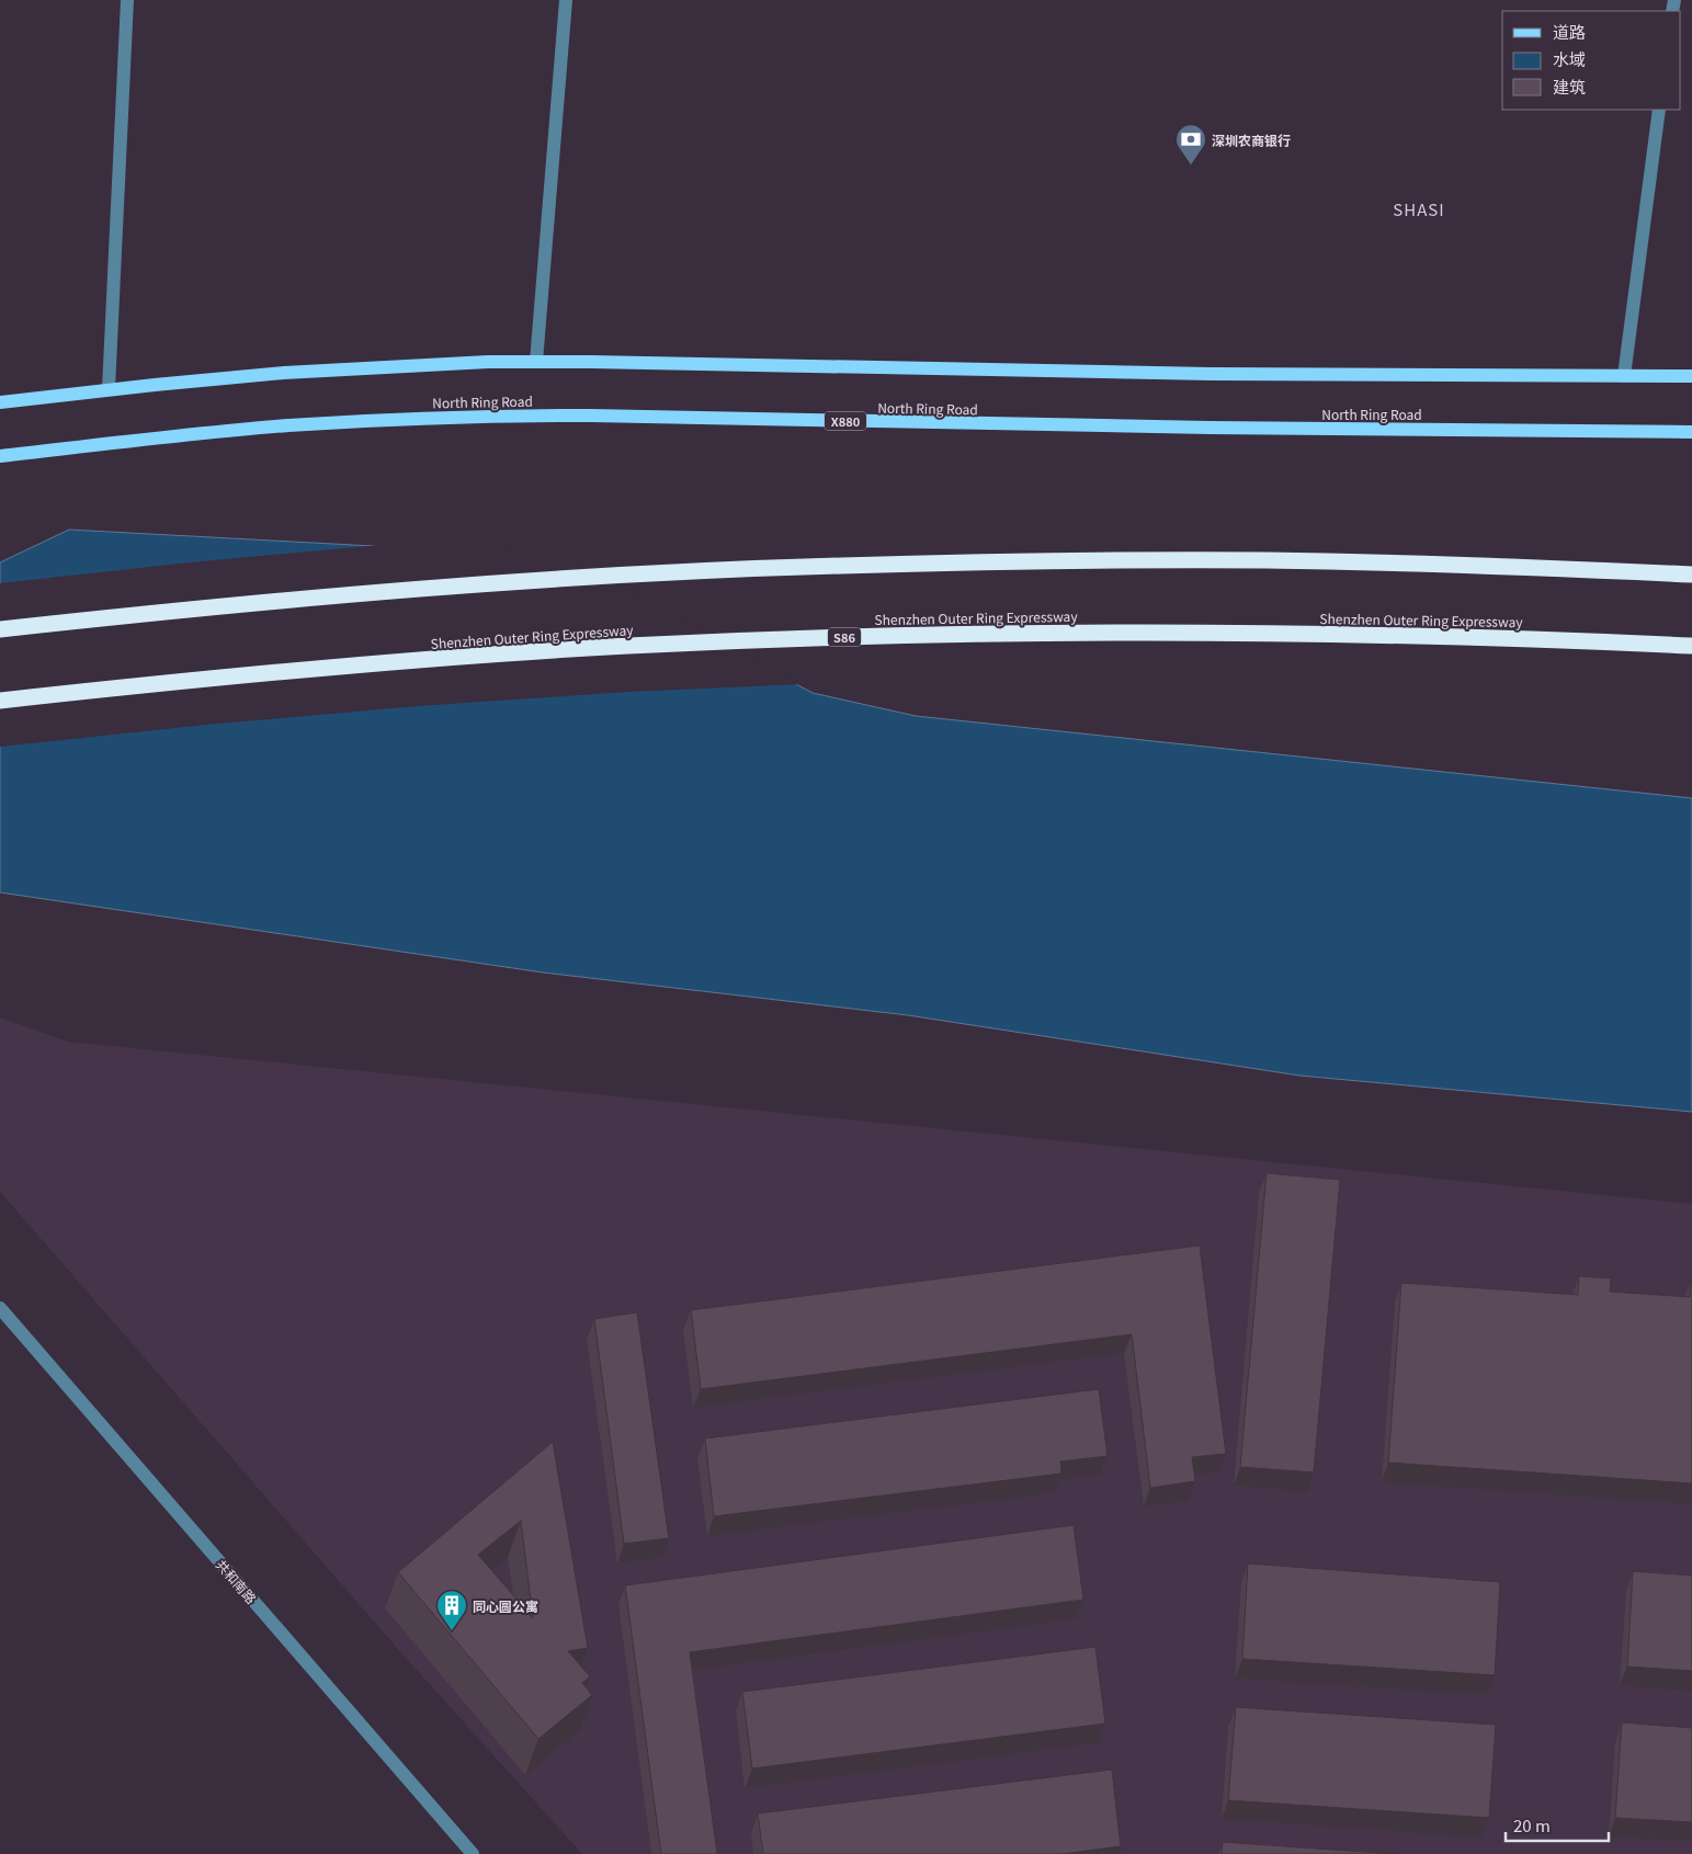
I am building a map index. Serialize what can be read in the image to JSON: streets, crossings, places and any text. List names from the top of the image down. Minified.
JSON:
{"streets":{"highway":["Shenzhen Outer Ring Expressway","S86"],"main road":["North Ring Road","X880"],"street":["共和南路"]},"districts":["SHASI"],"places":{"bank":["深圳农商银行"],"building":["同心圆公寓"]},"legend":["道路","水域","建筑"],"scale_bar":"20 m"}
